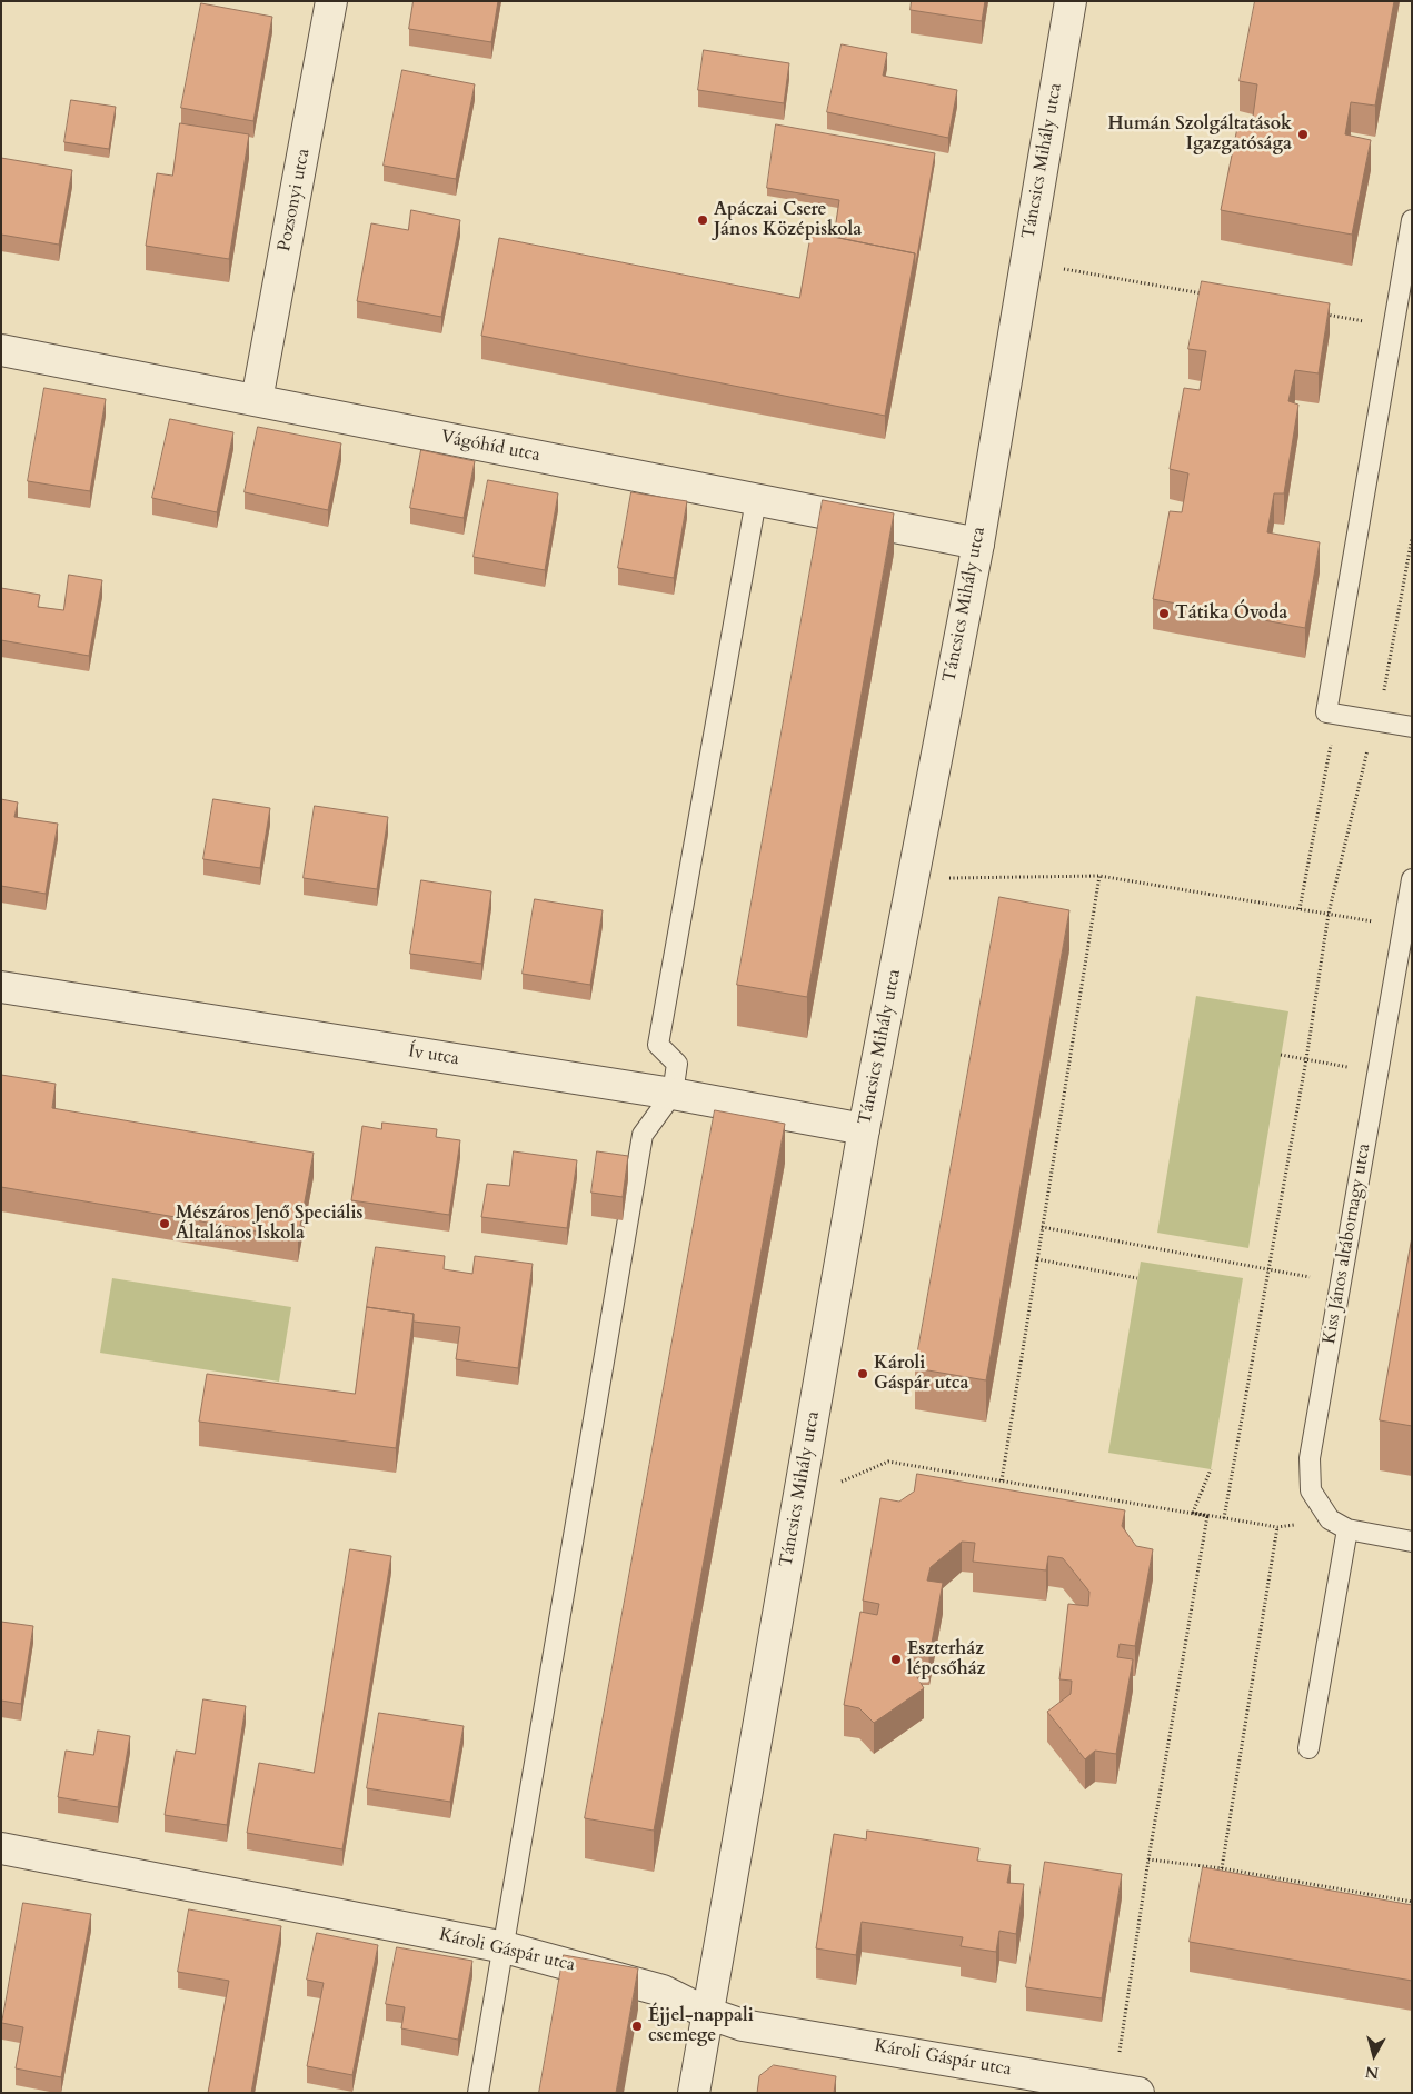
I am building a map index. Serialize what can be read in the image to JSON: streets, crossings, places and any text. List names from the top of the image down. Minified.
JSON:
{"streets":{"street":["Táncsics Mihály utca","Pozsonyi utca","Vágóhíd utca","Ív utca","Károli Gáspár utca"],"lane":["Kiss János altábornagy utca"]},"crossings":[["Táncsics Mihály utca","Vágóhíd utca"],["Táncsics Mihály utca","Ív utca"],["Táncsics Mihály utca","Károli Gáspár utca"],["Pozsonyi utca","Vágóhíd utca"]],"places":["Humán Szolgáltatások Igazgatósága","Apáczai Csere János Középiskola","Tátika Óvoda","Mészáros Jenő Speciális Általános Iskola","Károli Gáspár utca","Eszterház lépcsőház","Éjjel-nappali csemege"],"north":"bottom"}
